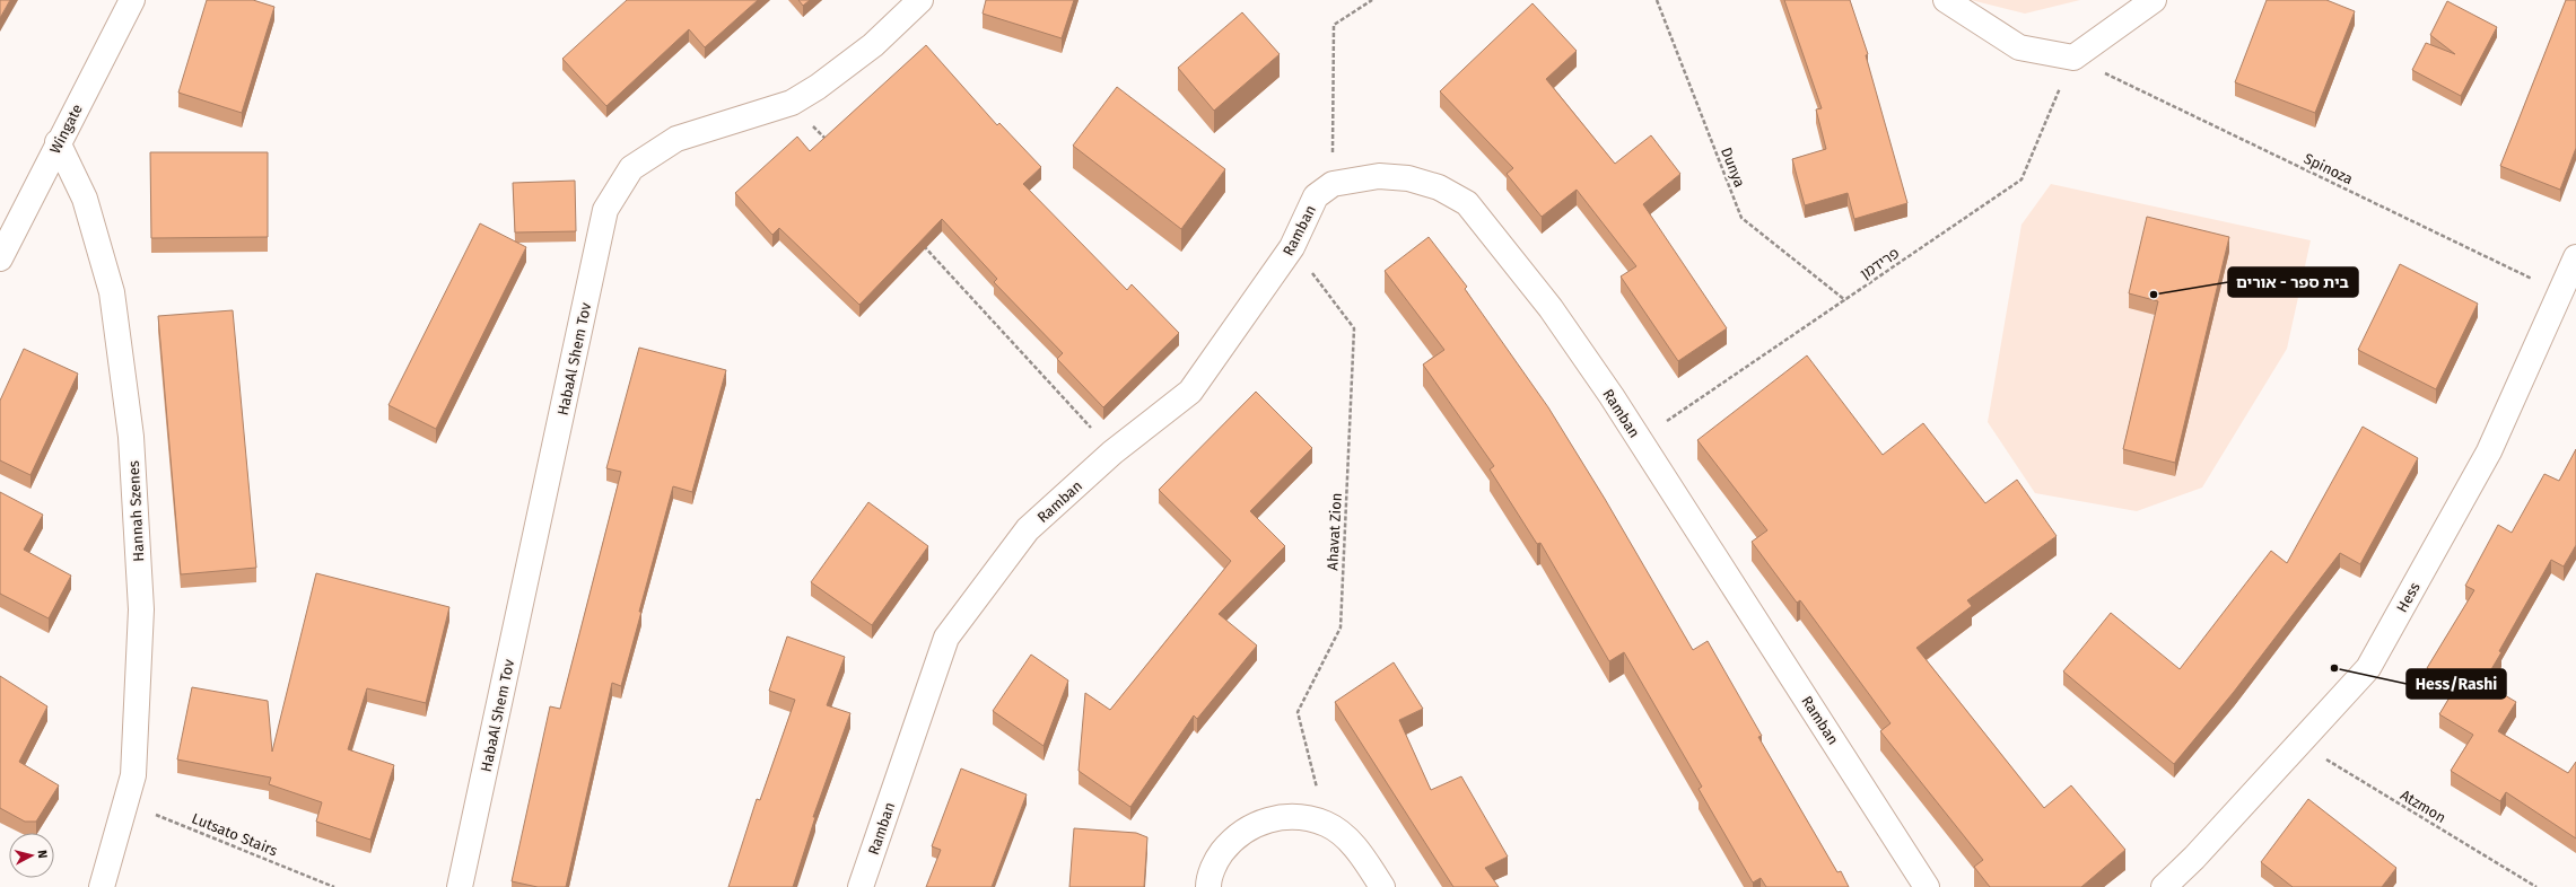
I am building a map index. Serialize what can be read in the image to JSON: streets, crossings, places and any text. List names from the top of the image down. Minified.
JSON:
{"streets":{"street":["Wingate","Ramban","HabaAl Shem Tov","Hannah Szenes","Hess"],"path":["Dunya","Spinoza","פרידמן","Ahavat Zion","Atzmon","Lutsato Stairs"]},"crossings":[["Wingate","Hannah Szenes"],["Dunya","פרידמן"],["Spinoza","פרידמן"],["Spinoza","Hess"],["Ramban","פרידמן"],["Ramban","Ahavat Zion"],["Hannah Szenes","Lutsato Stairs"],["Hess","Atzmon"]],"places":["בית ספר - אורים","Hess/Rashi"],"north":"right"}
